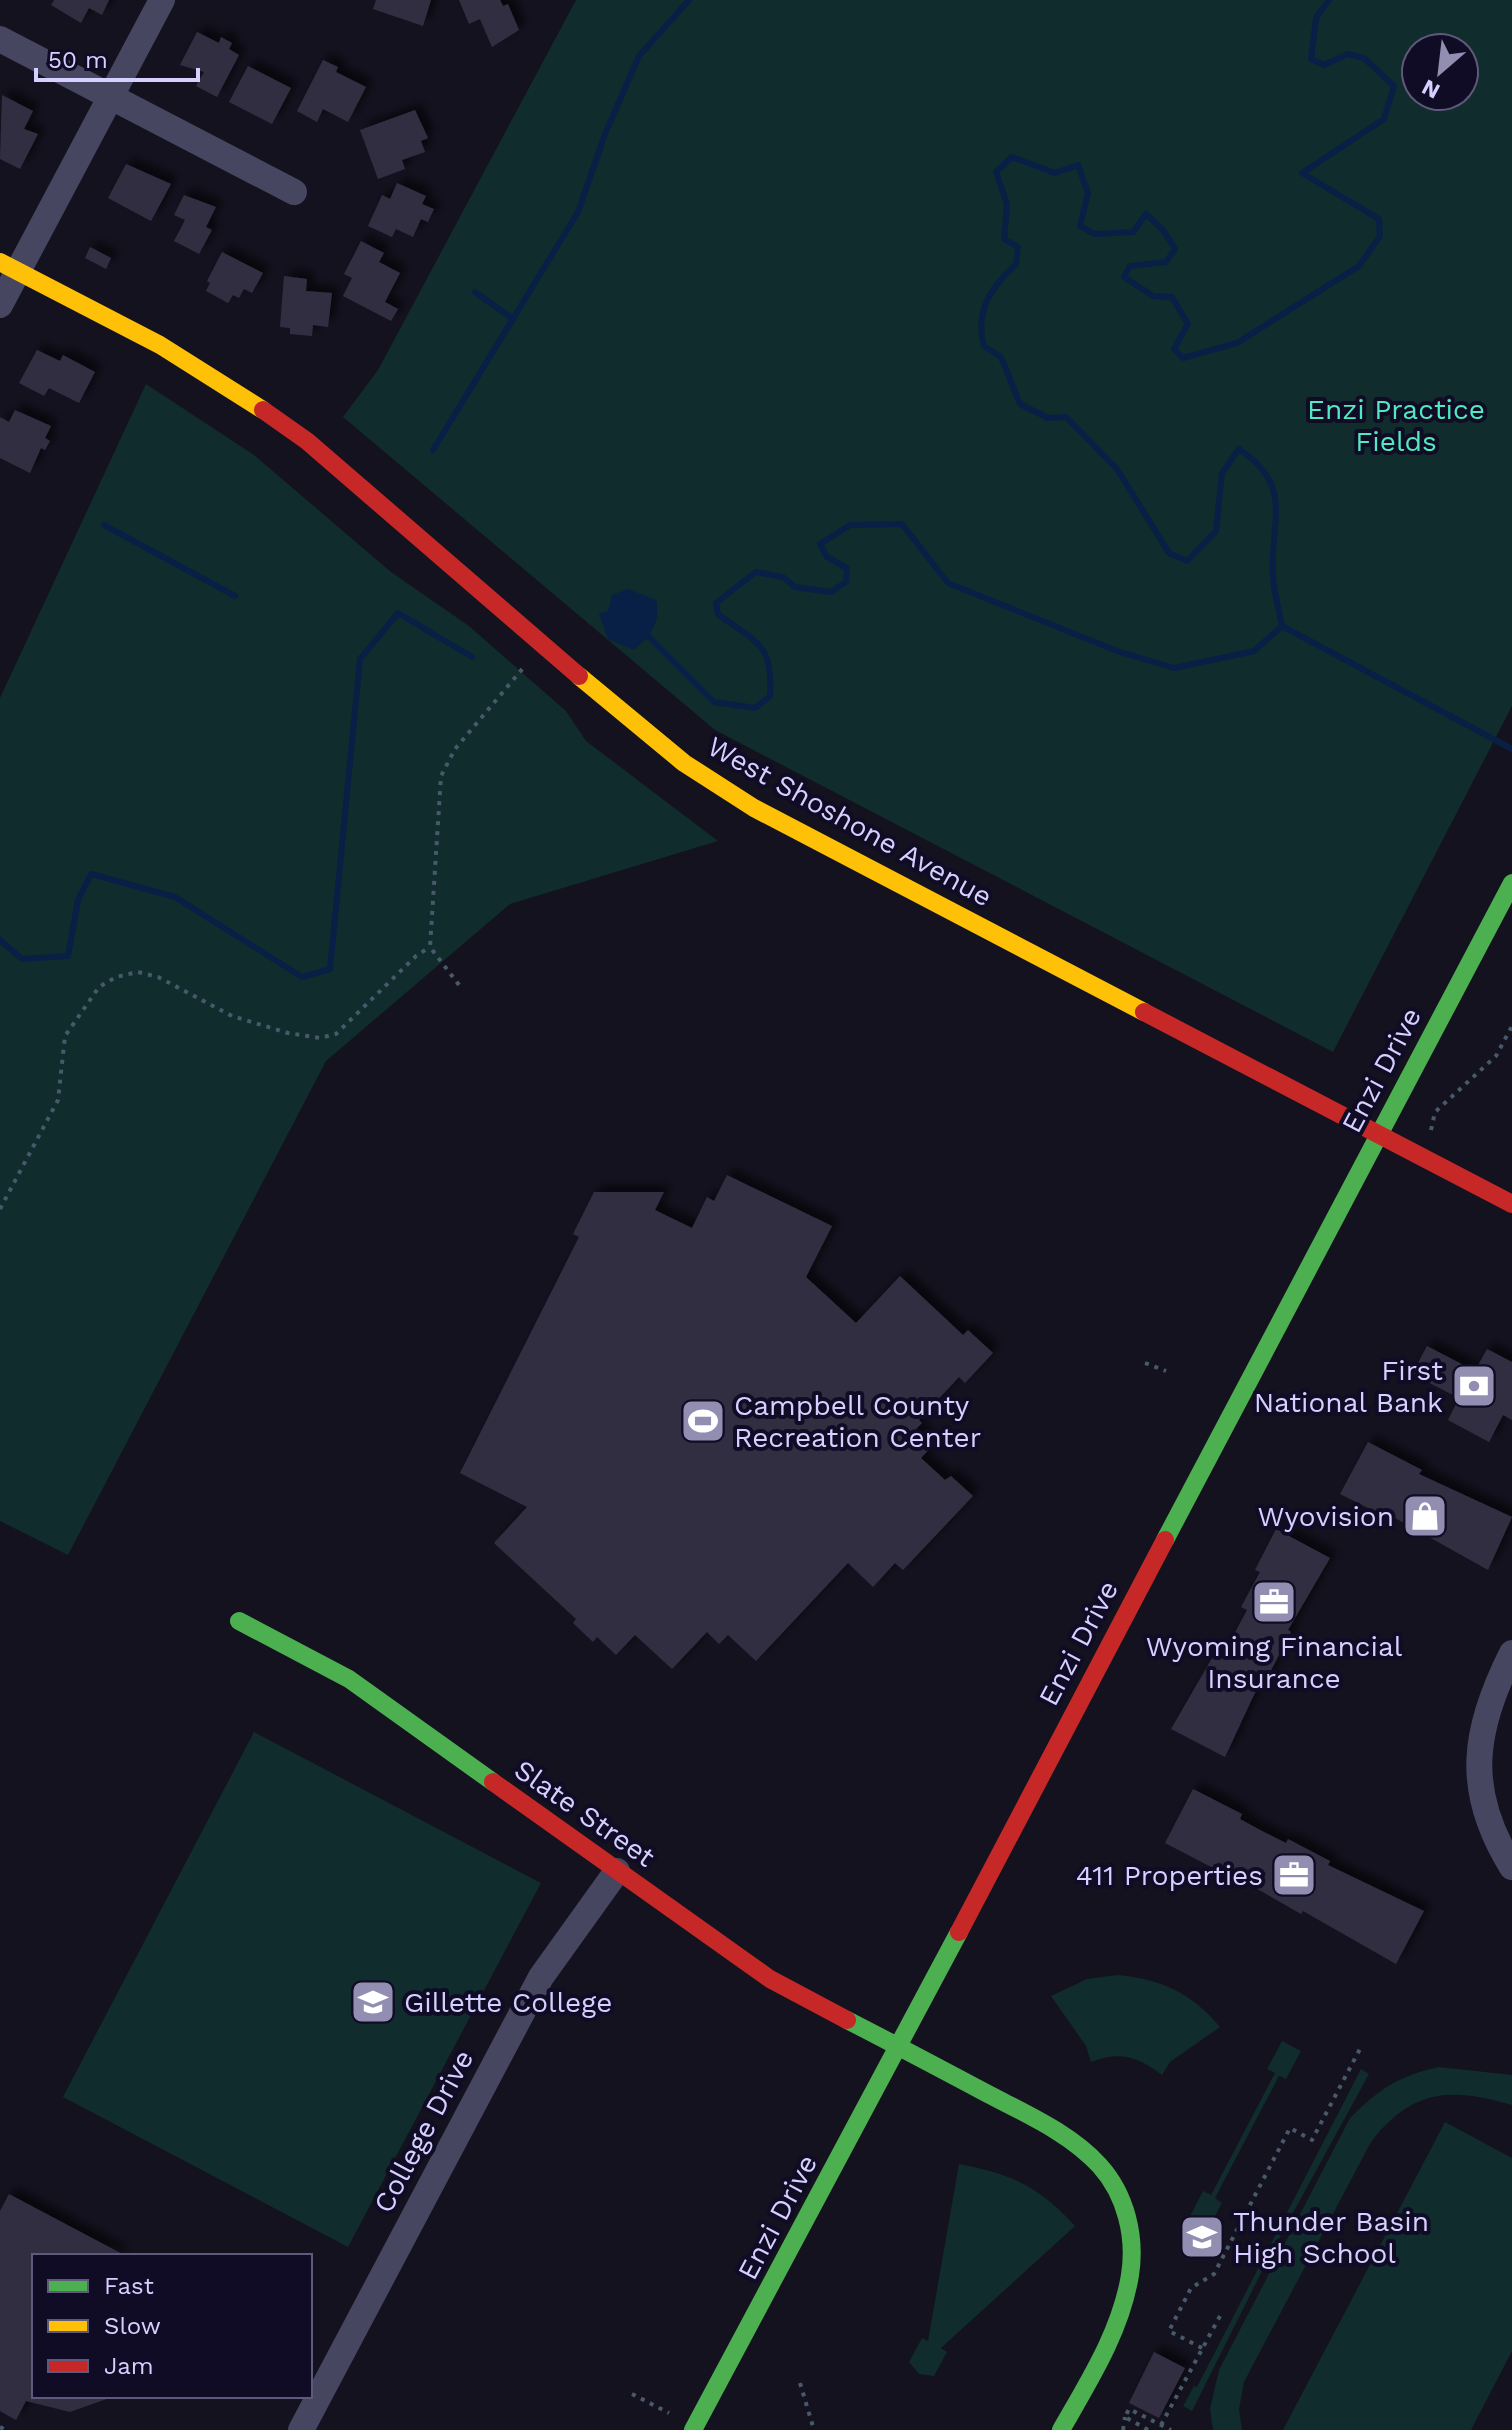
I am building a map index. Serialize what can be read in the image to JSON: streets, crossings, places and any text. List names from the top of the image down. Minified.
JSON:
{"streets":{"street":["West Shoshone Avenue","Enzi Drive","Slate Street","College Drive"]},"crossings":[["West Shoshone Avenue","Enzi Drive"],["Enzi Drive","Slate Street"],["Slate Street","College Drive"]],"parks":["Enzi Practice Fields"],"places":{"bank":["First National Bank"],"sports":["Campbell County Recreation Center"],"shop":["Wyovision"],"office":["Wyoming Financial Insurance","411 Properties"],"school or university":["Gillette College","Thunder Basin High School"]},"legend":["Fast","Slow","Jam"],"scale_bar":"50 m","north":"bottom left"}
